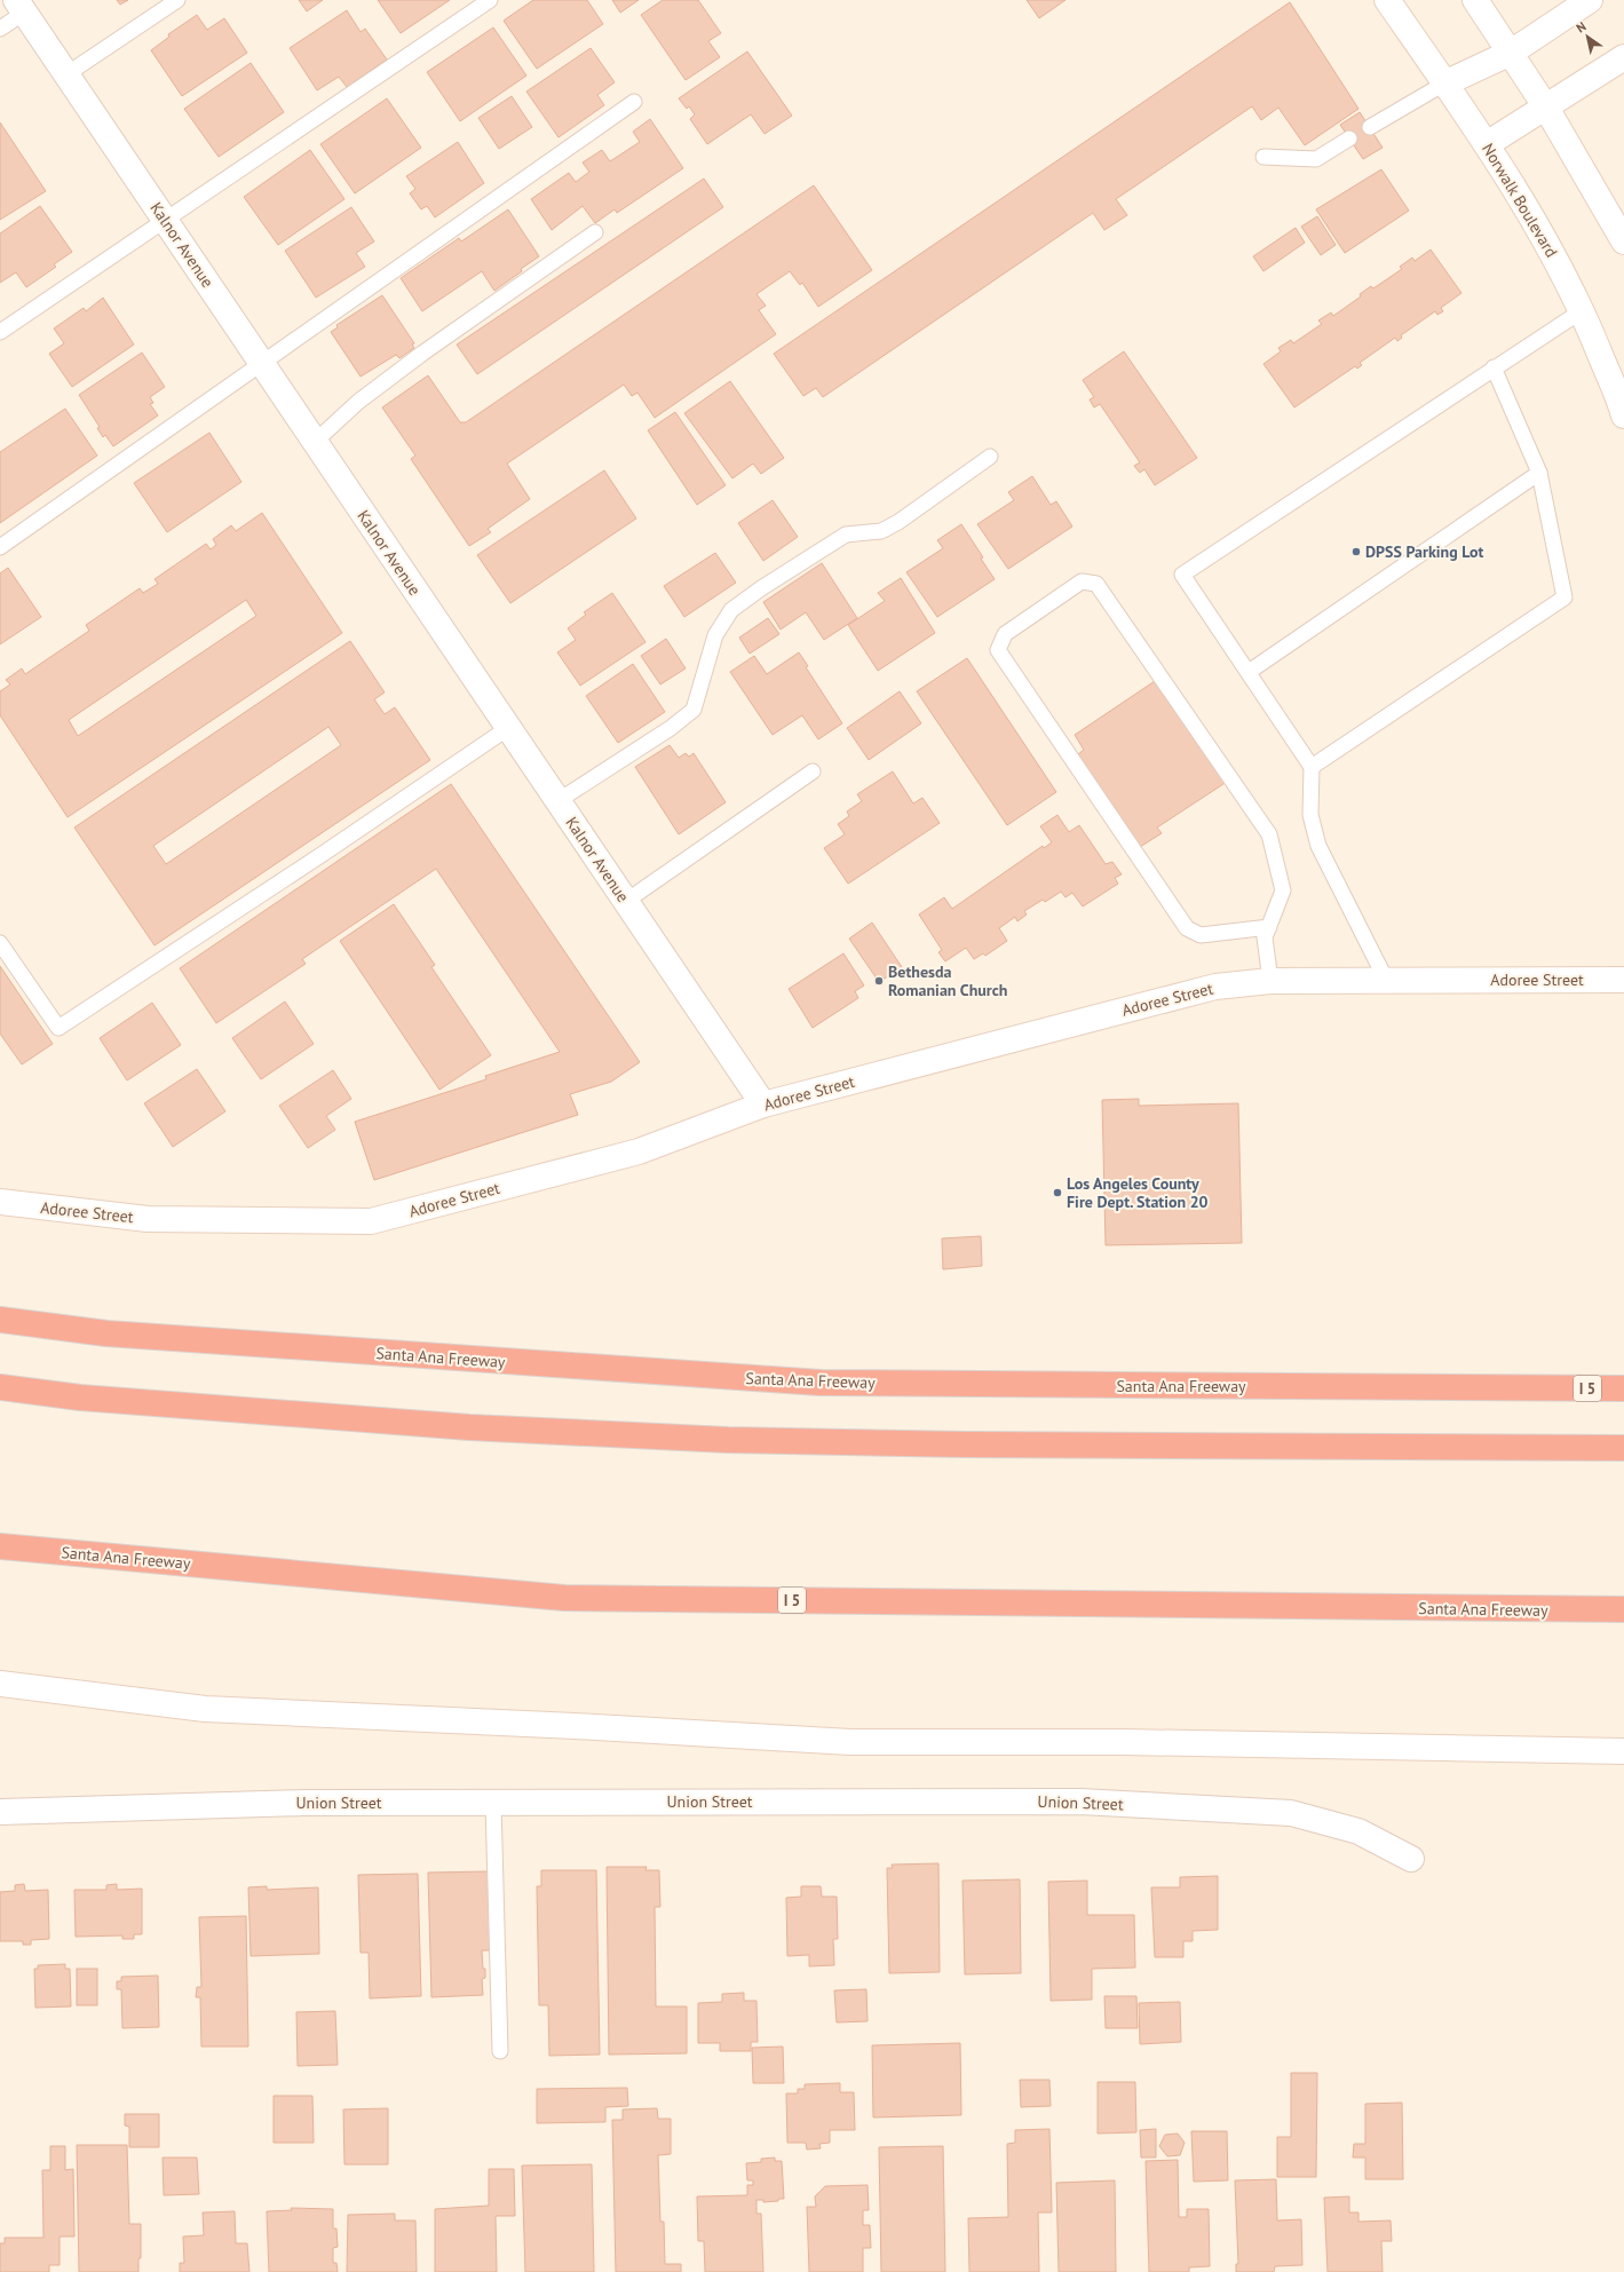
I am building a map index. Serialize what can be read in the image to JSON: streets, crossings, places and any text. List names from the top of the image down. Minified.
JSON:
{"streets":{"highway":["Santa Ana Freeway","I 5"],"main road":["Norwalk Boulevard","Kalnor Avenue","Adoree Street","Union Street"]},"crossings":[["Kalnor Avenue","Adoree Street"]],"places":["DPSS Parking Lot","Bethesda Romanian Church","Los Angeles County Fire Dept. Station 20"],"north":"top left"}
